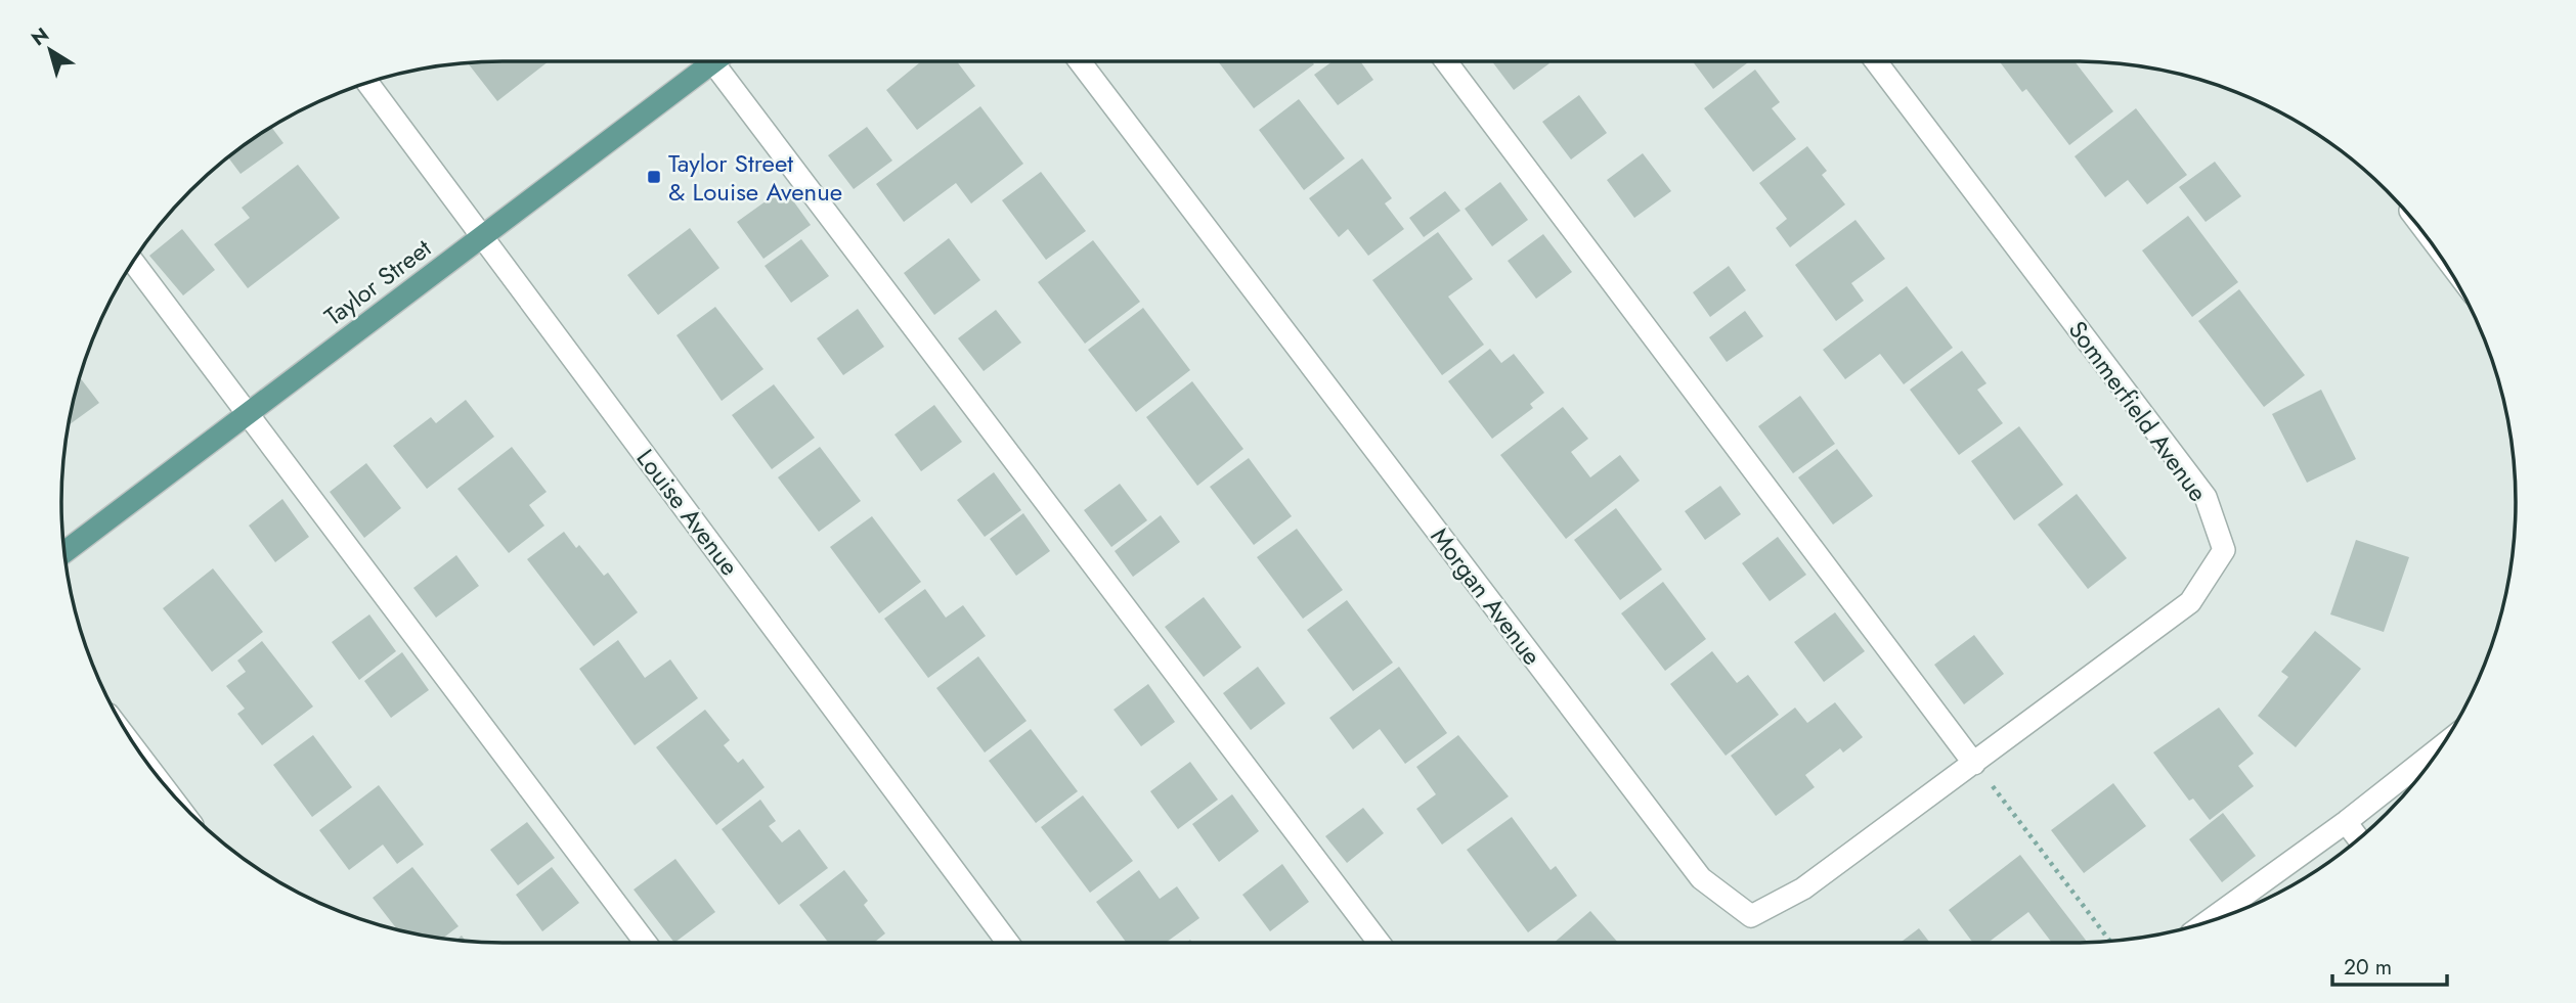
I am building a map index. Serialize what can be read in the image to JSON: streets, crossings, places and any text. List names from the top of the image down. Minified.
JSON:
{"streets":{"main road":["Taylor Street"],"street":["Sommerfield Avenue","Louise Avenue","Morgan Avenue"]},"crossings":[["Taylor Street","Louise Avenue"],["Sommerfield Avenue","Morgan Avenue"]],"places":{"transit":["Taylor Street & Louise Avenue"]},"scale_bar":"20 m","north":"top left"}
